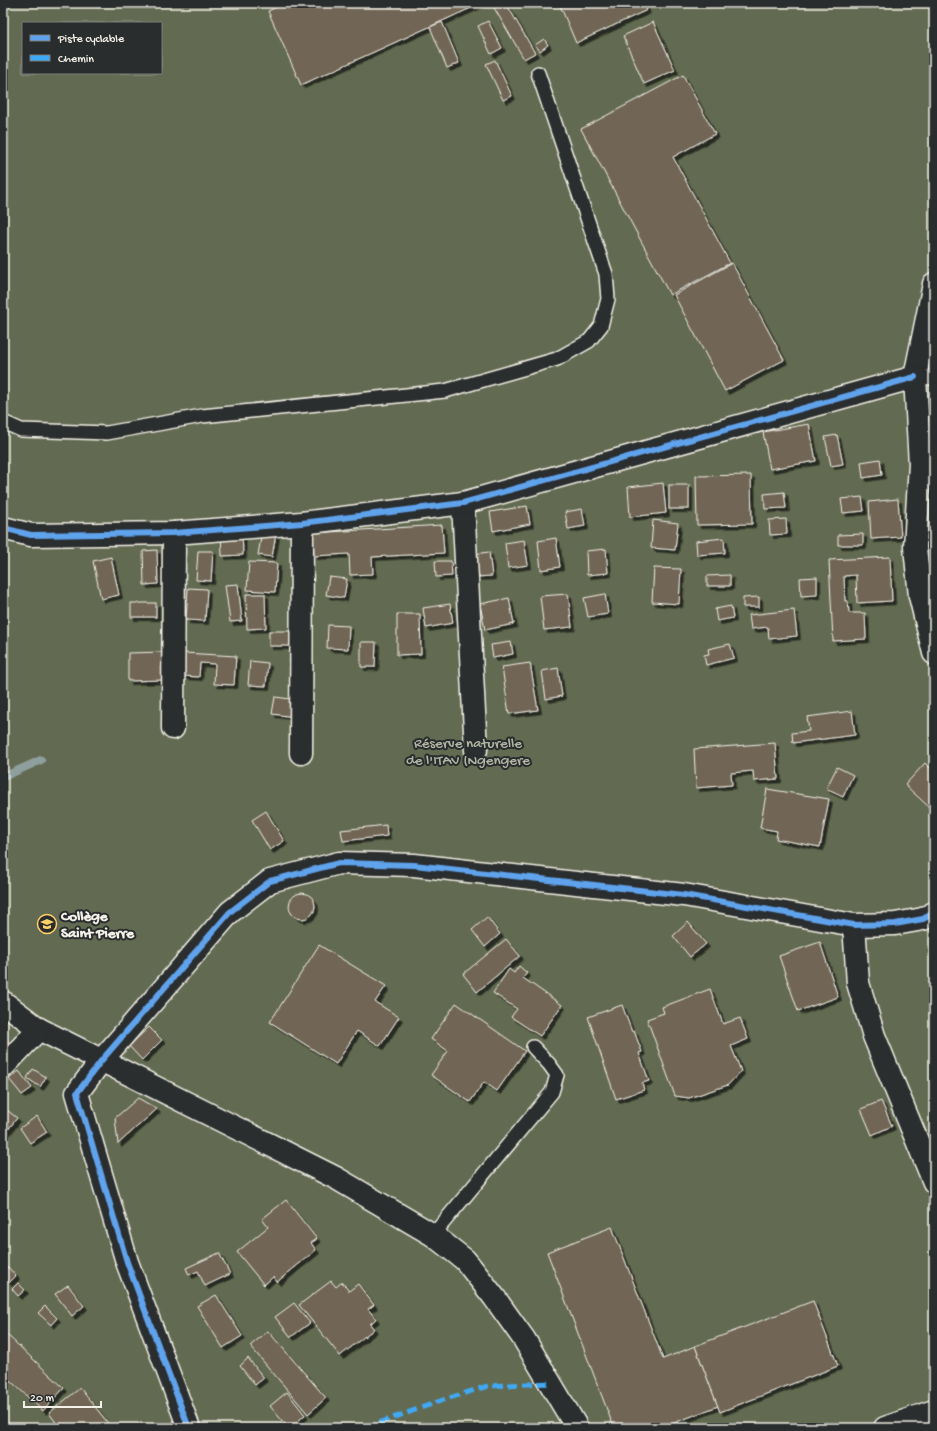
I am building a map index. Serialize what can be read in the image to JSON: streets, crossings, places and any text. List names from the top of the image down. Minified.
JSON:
{"parks":["Réserve naturelle de l'ITAV (Ngengere"],"places":{"school or university":["Collège Saint Pierre"]},"legend":["Piste cyclable","Chemin"],"scale_bar":"20 m"}
